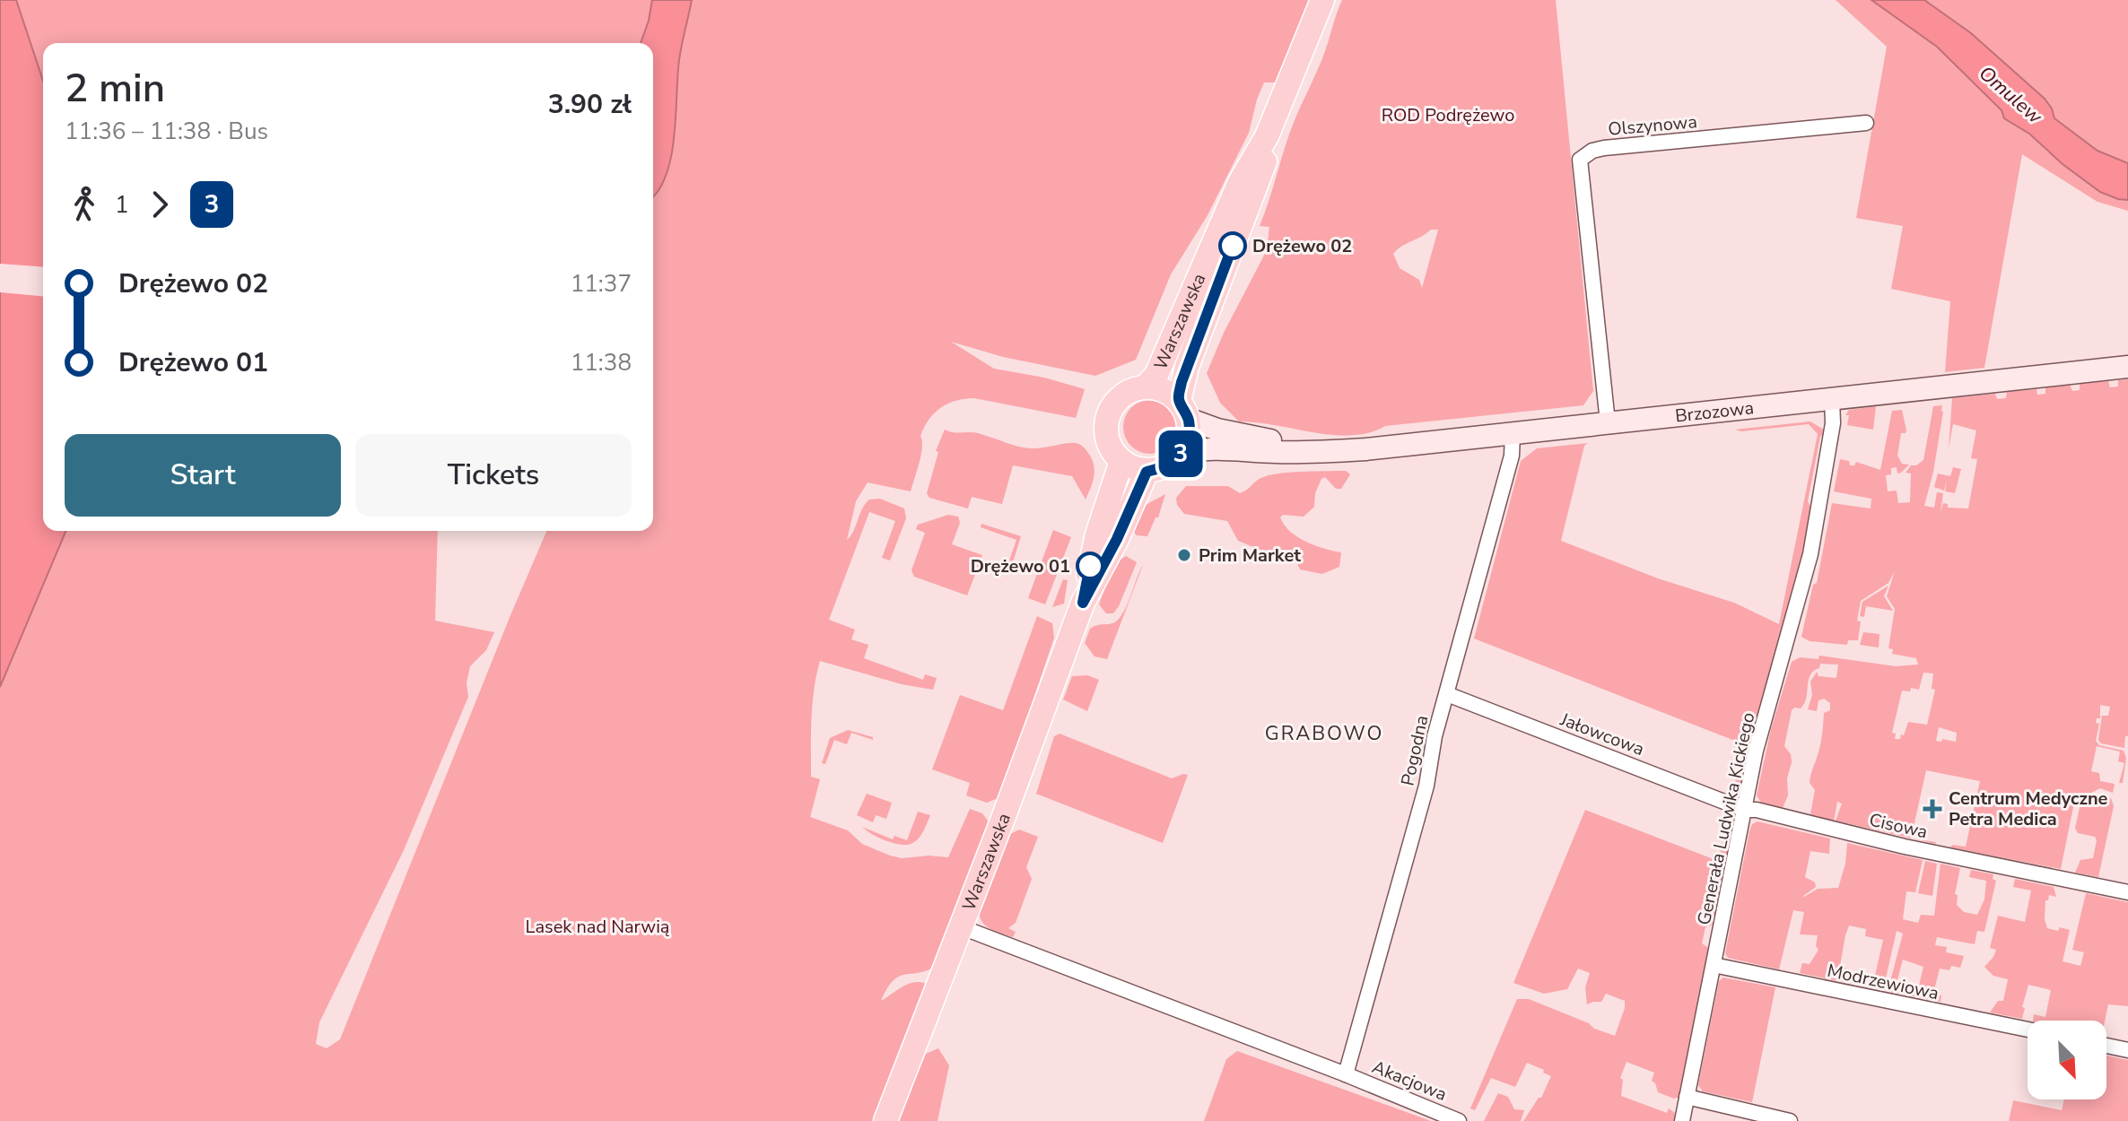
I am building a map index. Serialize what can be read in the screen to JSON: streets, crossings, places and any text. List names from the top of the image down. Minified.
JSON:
{"streets":{"main road":["Warszawska","Brzozowa"],"street":["Olszynowa","Jałowcowa","Pogodna","Generała Ludwika Kickiego","Cisowa","Modrzewiowa","Akacjowa"]},"crossings":[["Olszynowa","Brzozowa"],["Warszawska","Brzozowa"],["Warszawska","Akacjowa"],["Brzozowa","Pogodna"],["Brzozowa","Generała Ludwika Kickiego"],["Jałowcowa","Pogodna"],["Jałowcowa","Generała Ludwika Kickiego"],["Jałowcowa","Cisowa"],["Pogodna","Akacjowa"],["Generała Ludwika Kickiego","Cisowa"],["Generała Ludwika Kickiego","Modrzewiowa"]],"districts":["GRABOWO"],"water":["Omulew"],"parks":["ROD Podrężewo","Lasek nad Narwią"],"places":{"other":["Drężewo 02","Prim Market","Drężewo 01"],"health":["Centrum Medyczne Petra Medica"]},"lines":["bus line 3"],"north":"bottom right","page":{"on_map":"3","heading":["2 min","11:36 – 11:38 · Bus","3.90 zł"],"legs":["1","3"],"list":[{"name":"Drężewo 02","value":"11:37"},{"name":"Drężewo 01","value":"11:38"}],"buttons":["Start","Tickets"]}}
